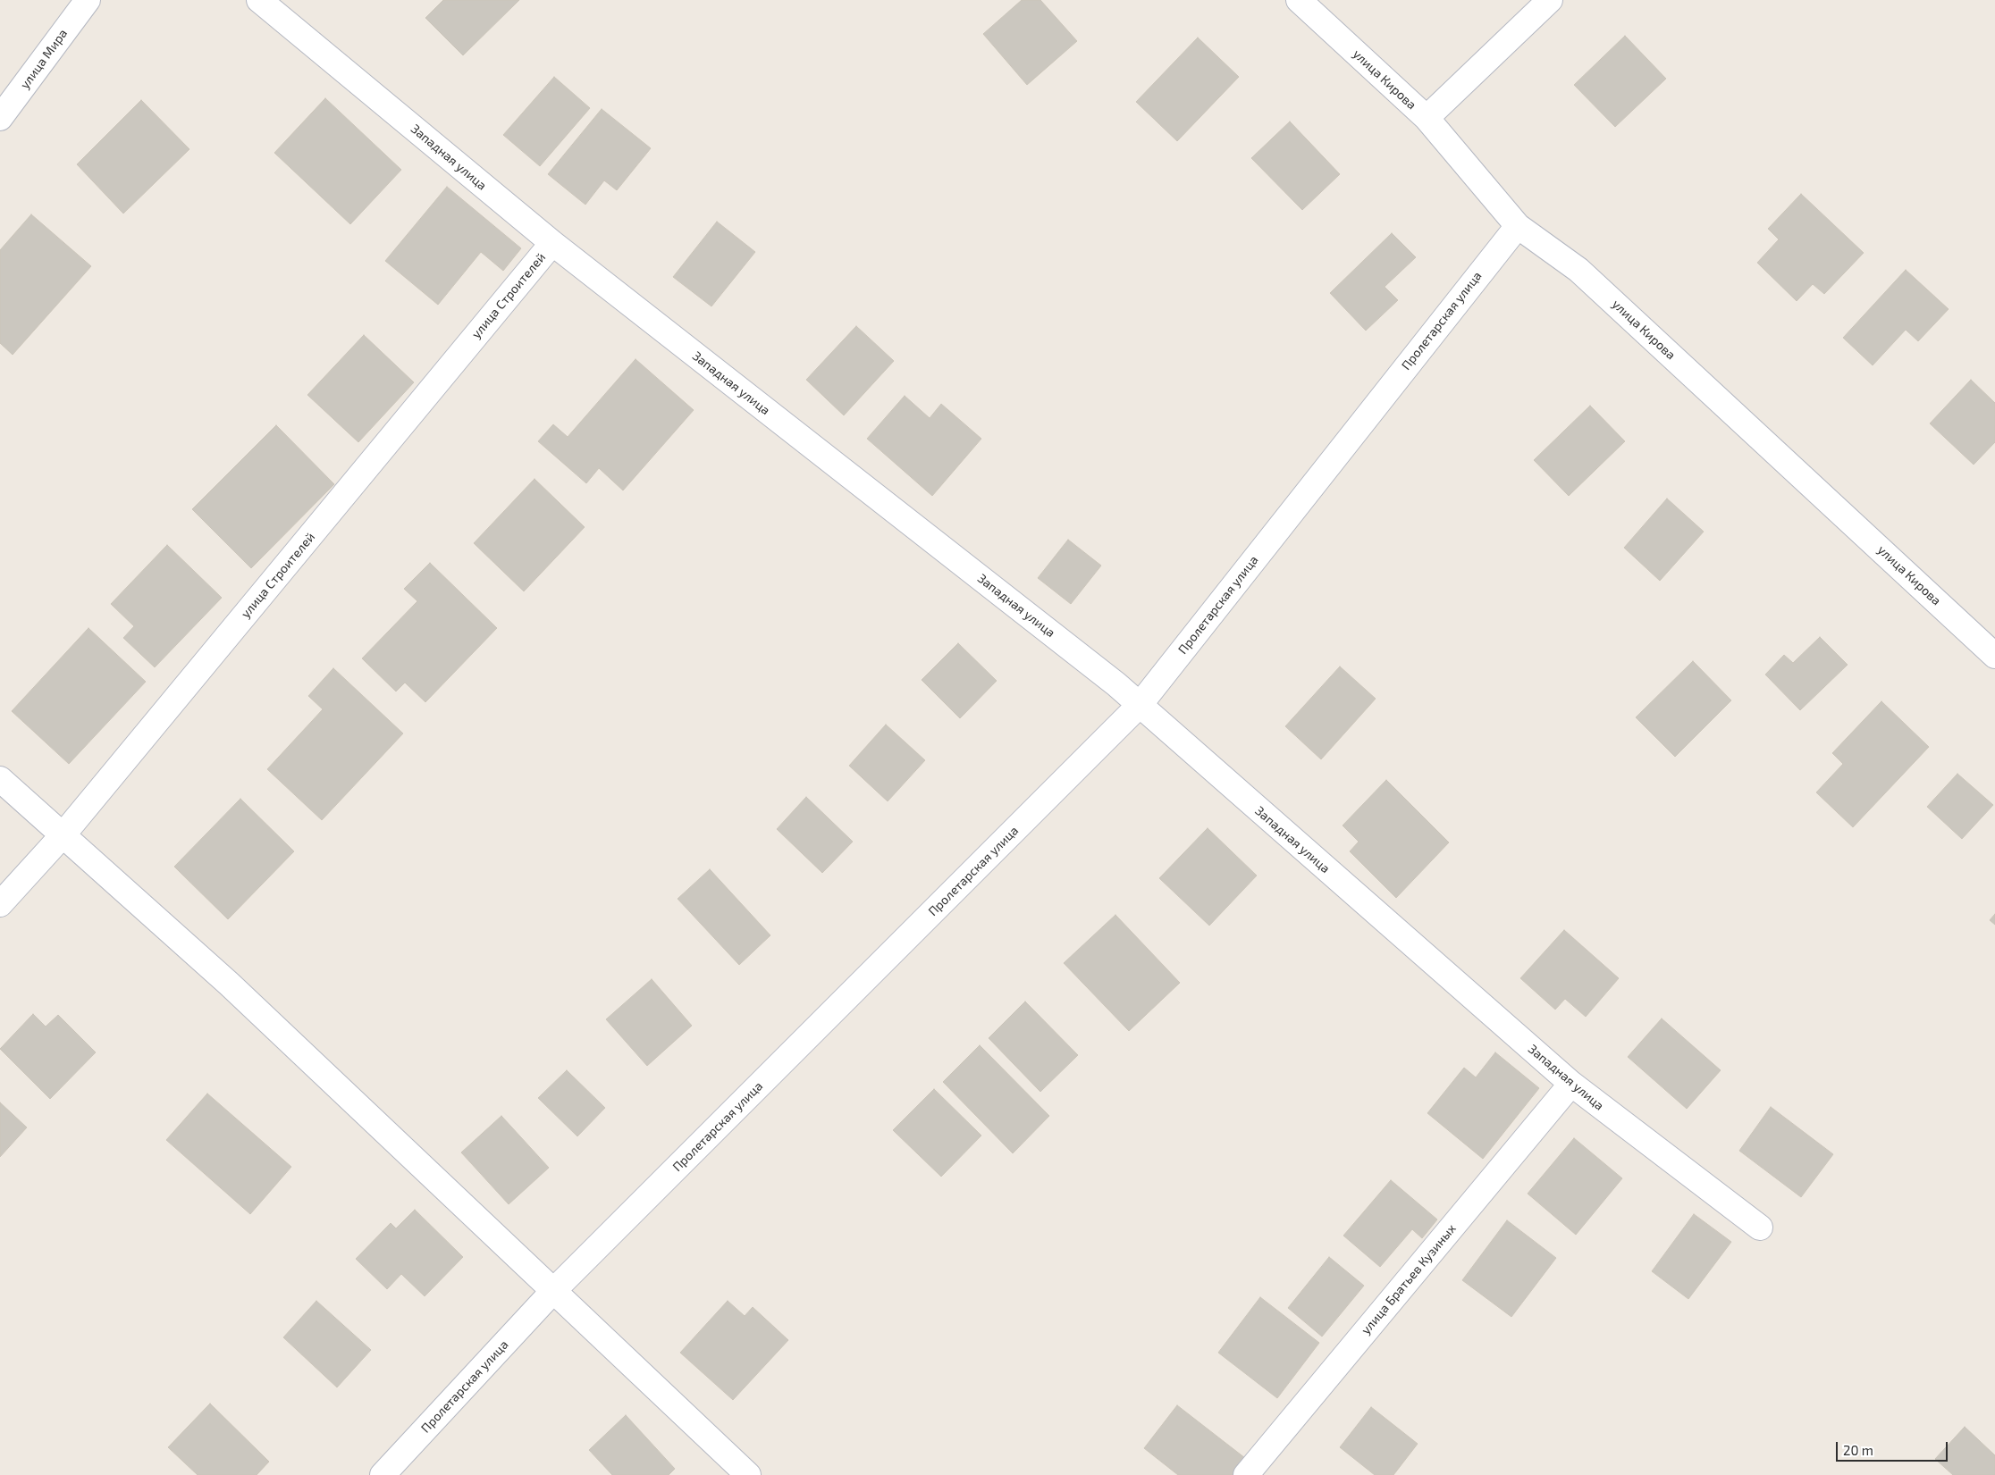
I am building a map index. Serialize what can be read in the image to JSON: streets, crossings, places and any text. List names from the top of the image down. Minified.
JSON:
{"streets":{"street":["улица Мира","улица Кирова","Западная улица","улица Строителей","Пролетарская улица","улица Братьев Кузиных"]},"crossings":[["улица Кирова","Пролетарская улица"],["Западная улица","улица Строителей"],["Западная улица","Пролетарская улица"],["Западная улица","улица Братьев Кузиных"]],"scale_bar":"20 m"}
